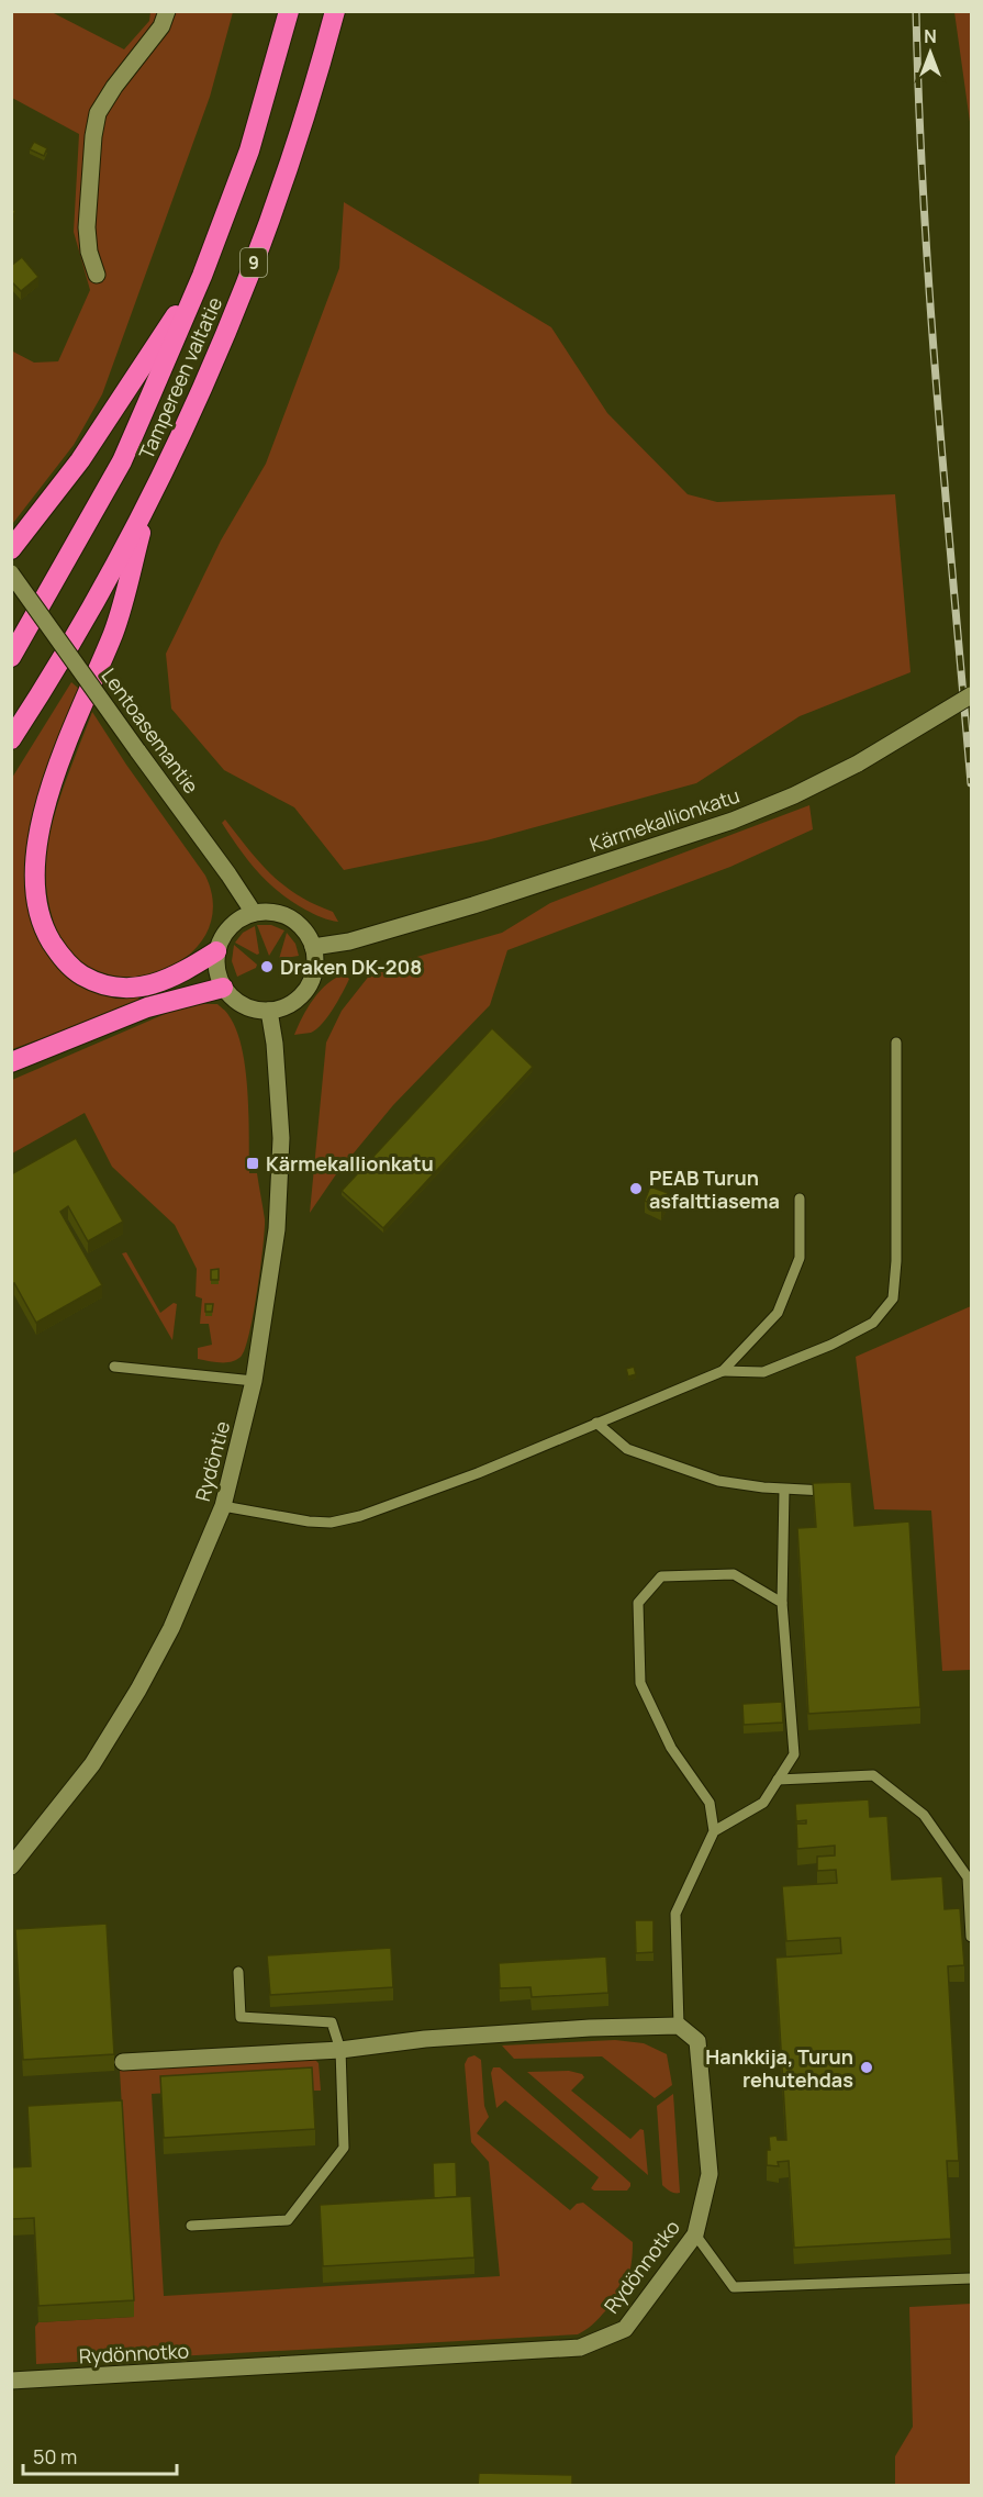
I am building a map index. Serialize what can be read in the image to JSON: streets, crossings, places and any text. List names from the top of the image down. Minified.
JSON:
{"streets":{"highway":["9","Tampereen valtatie"],"street":["Lentoasemantie","Kärmekallionkatu","Rydöntie","Rydönnotko"]},"crossings":[["Lentoasemantie","Kärmekallionkatu"],["Lentoasemantie","Rydöntie"],["Kärmekallionkatu","Rydöntie"]],"places":{"other":["Draken DK-208","PEAB Turun asfalttiasema","Hankkija, Turun rehutehdas"],"transit":["Kärmekallionkatu"]},"scale_bar":"50 m","north":"top"}
